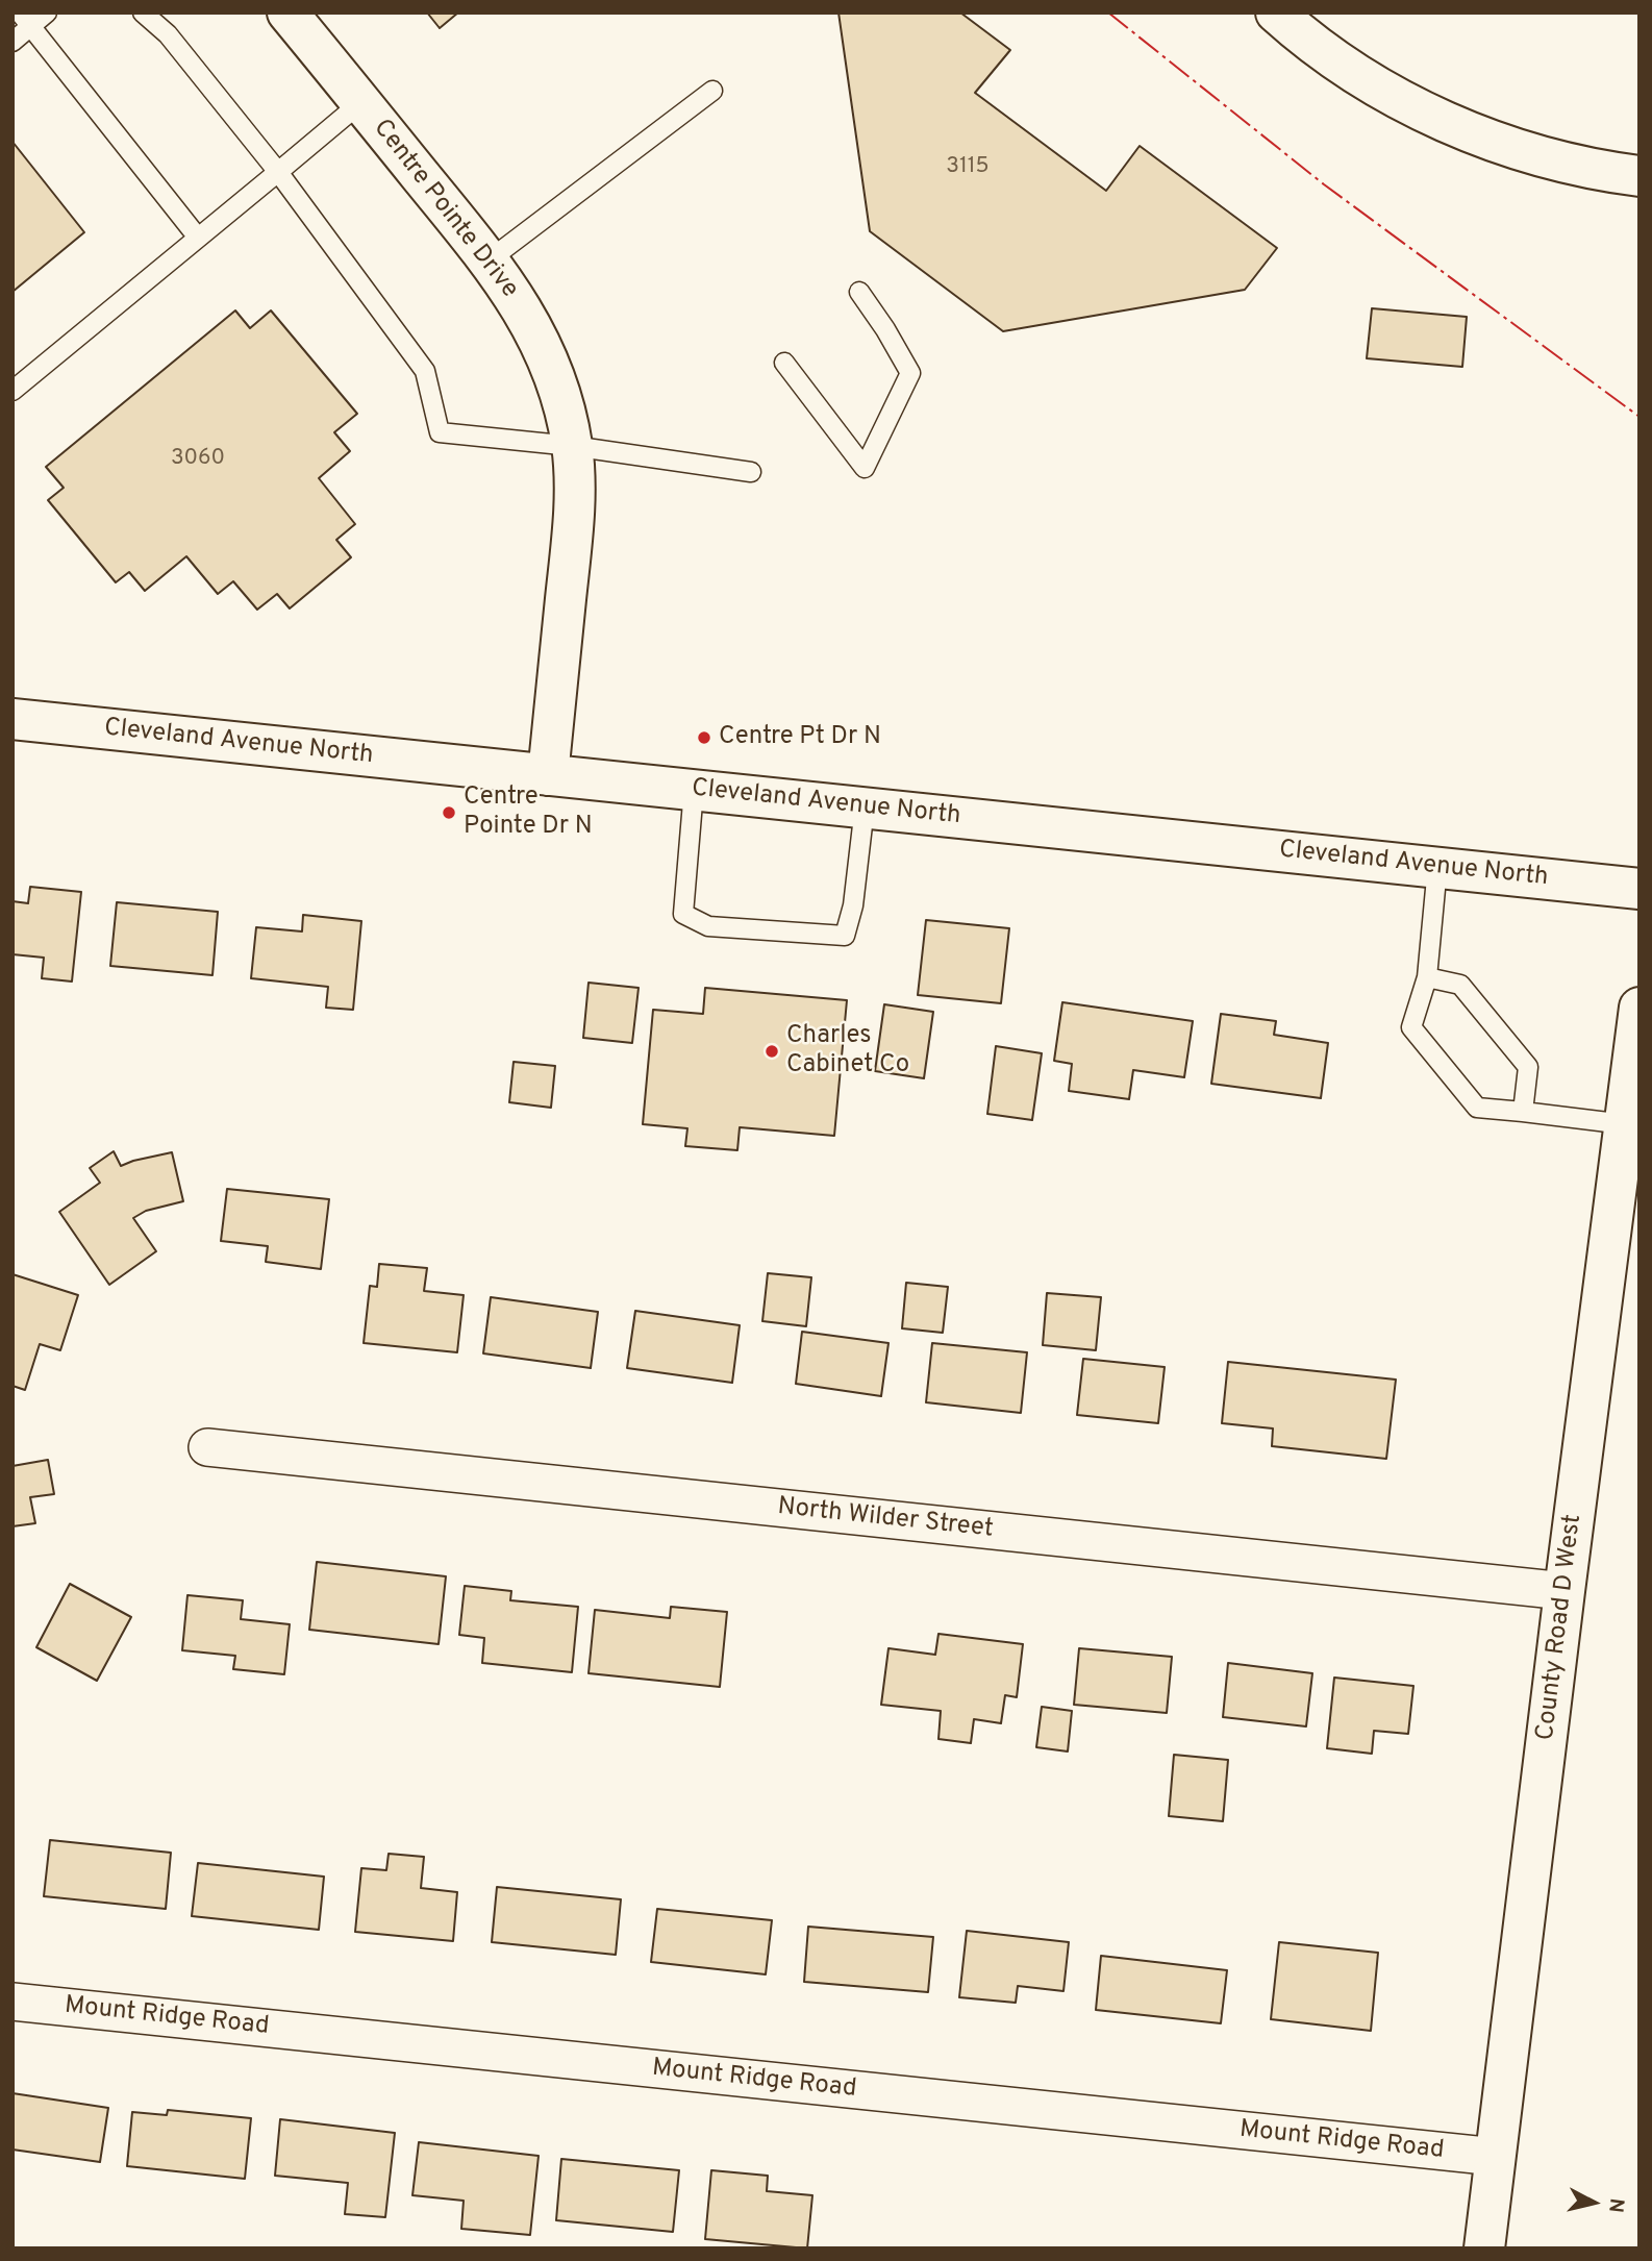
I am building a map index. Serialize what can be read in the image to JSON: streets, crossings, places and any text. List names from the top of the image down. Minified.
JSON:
{"streets":{"main road":["Centre Pointe Drive","Cleveland Avenue North","County Road D West"],"street":["North Wilder Street","Mount Ridge Road"]},"crossings":[["Centre Pointe Drive","Cleveland Avenue North"],["North Wilder Street","County Road D West"],["County Road D West","Mount Ridge Road"]],"places":["Centre Pt Dr N","Centre Pointe Dr N","Charles Cabinet Co"],"house_numbers":["3115","3060"],"north":"right"}
